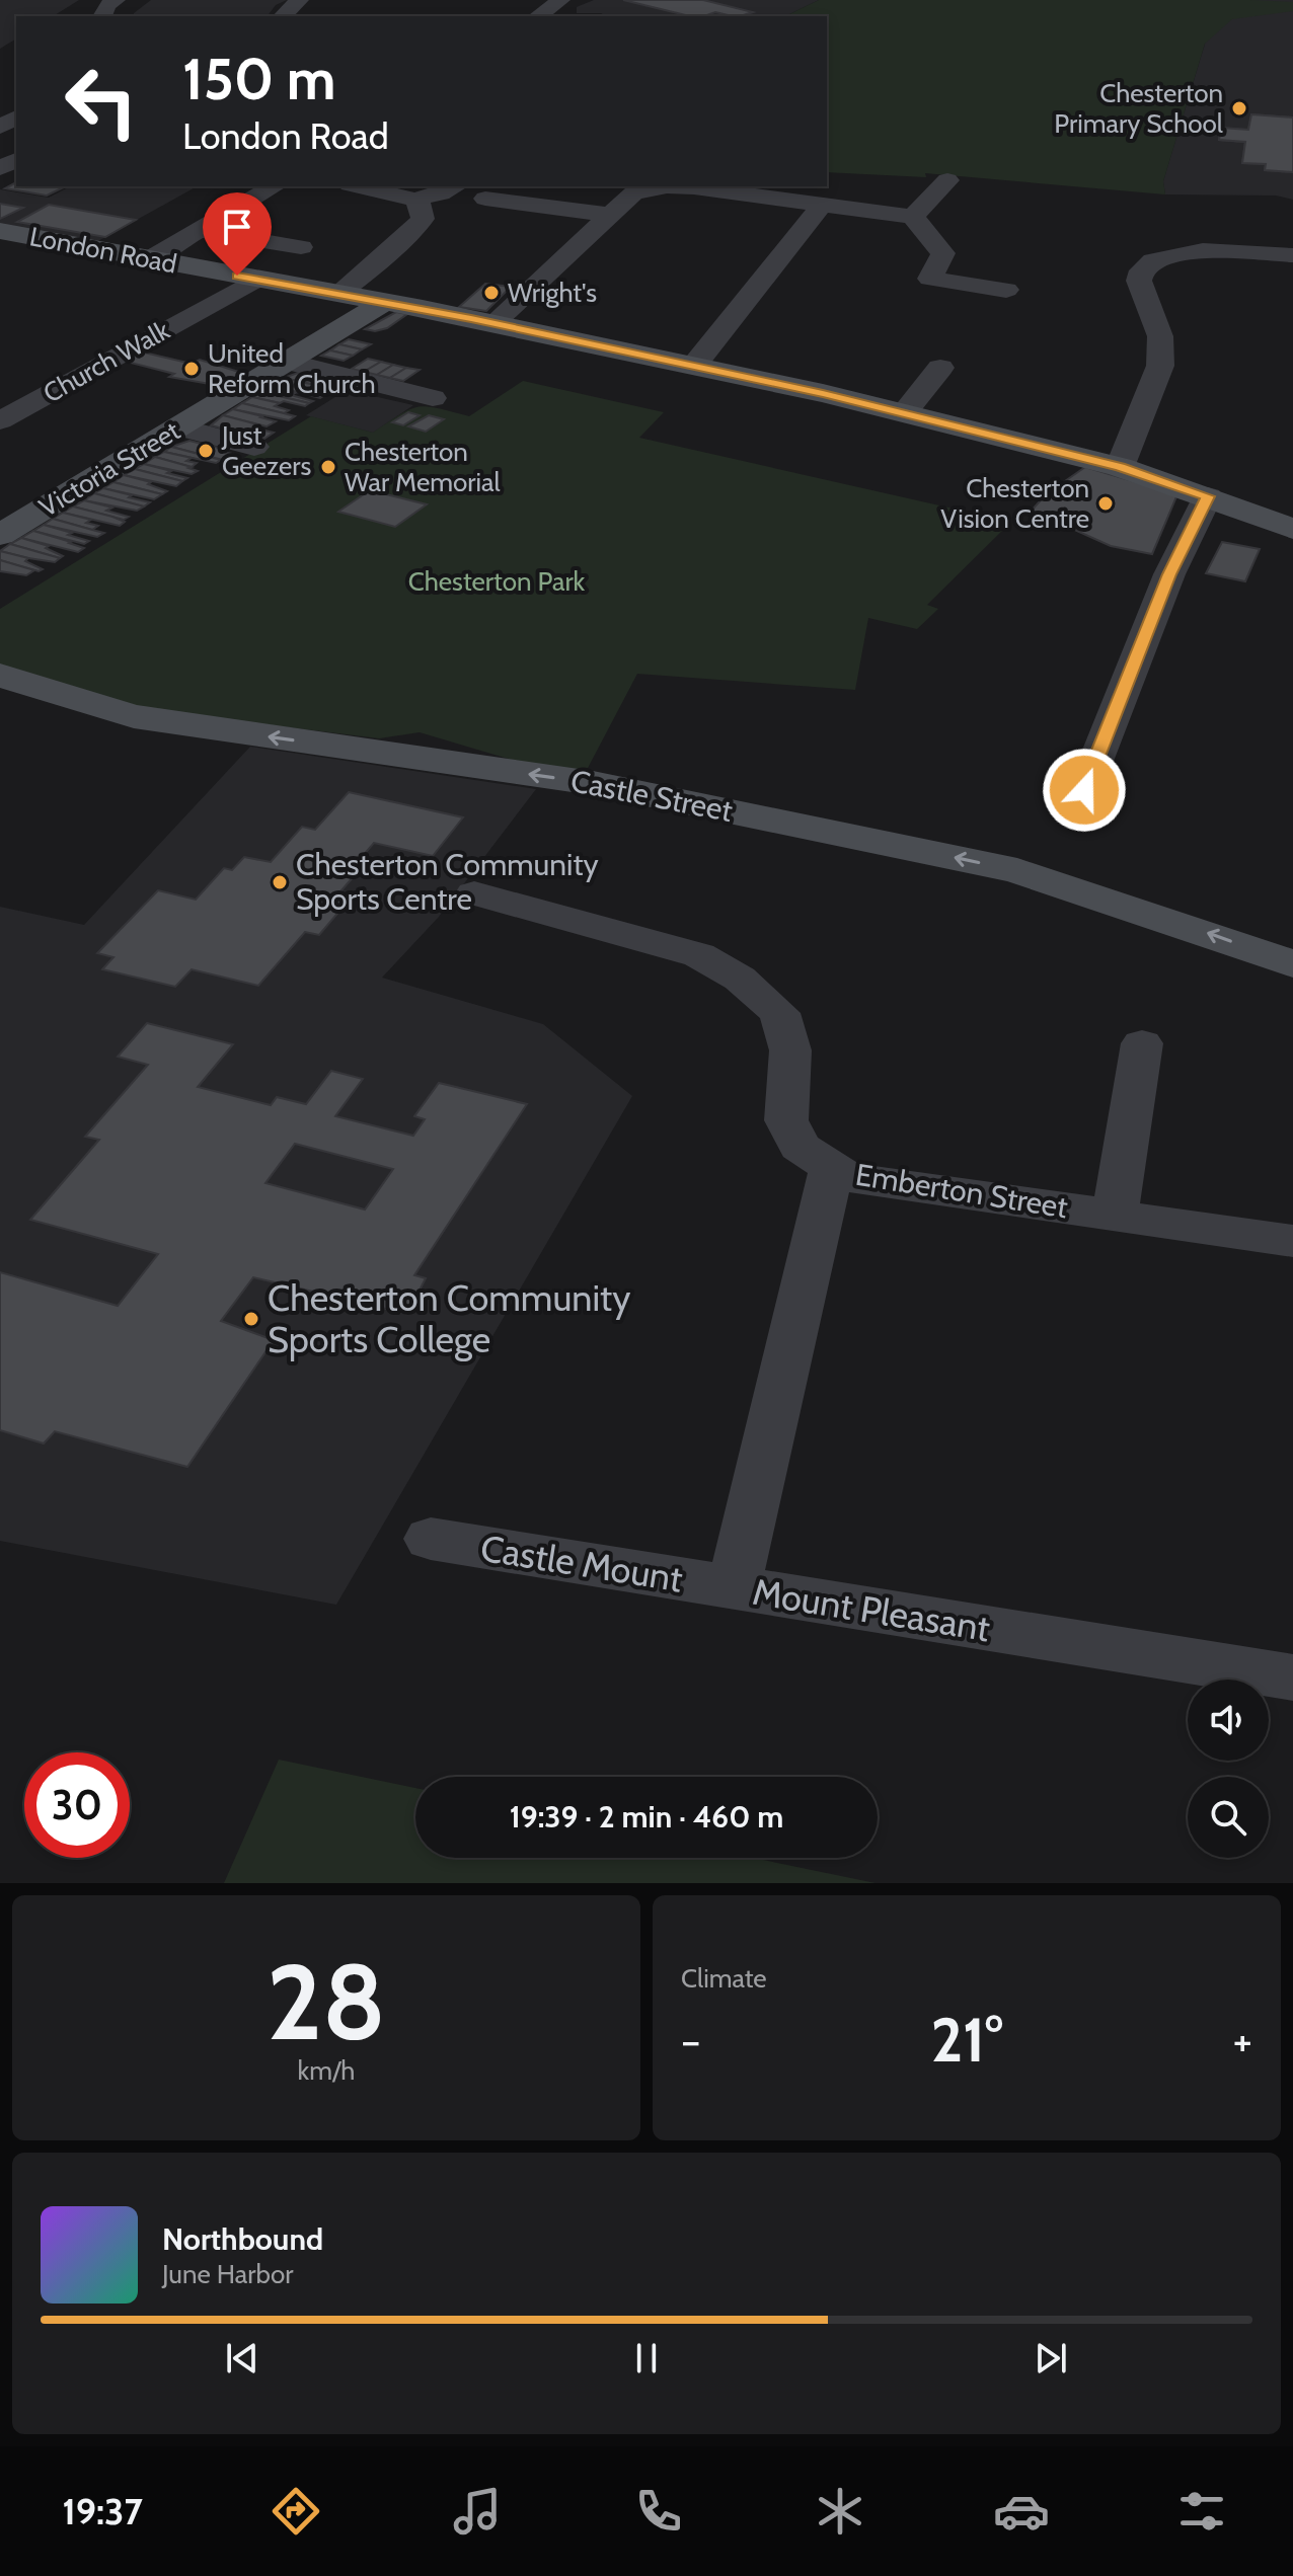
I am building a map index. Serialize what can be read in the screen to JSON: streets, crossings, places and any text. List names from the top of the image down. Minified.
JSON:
{"streets":{"main road":["London Road","Victoria Street","Castle Street"],"street":["Church Walk","Emberton Street","Castle Mount","Mount Pleasant"]},"crossings":[["London Road","Church Walk"],["London Road","Victoria Street"],["Emberton Street","Mount Pleasant"],["Castle Mount","Mount Pleasant"]],"one_way":["Castle Street"],"parks":["Chesterton Park"],"places":["Chesterton Primary School","Wright's","United Reform Church","Just Geezers","Chesterton War Memorial","Chesterton Vision Centre","Chesterton Community Sports Centre","Chesterton Community Sports College"],"page":{"turn":["150 m","London Road"],"limit":"30","trip":"19:39 · 2 min · 460 m","tile":[["28","km/h"],"Climate"],"heat":["−","21°","+"],"song":["Northbound","June Harbor"],"tabs":"19:37"}}
